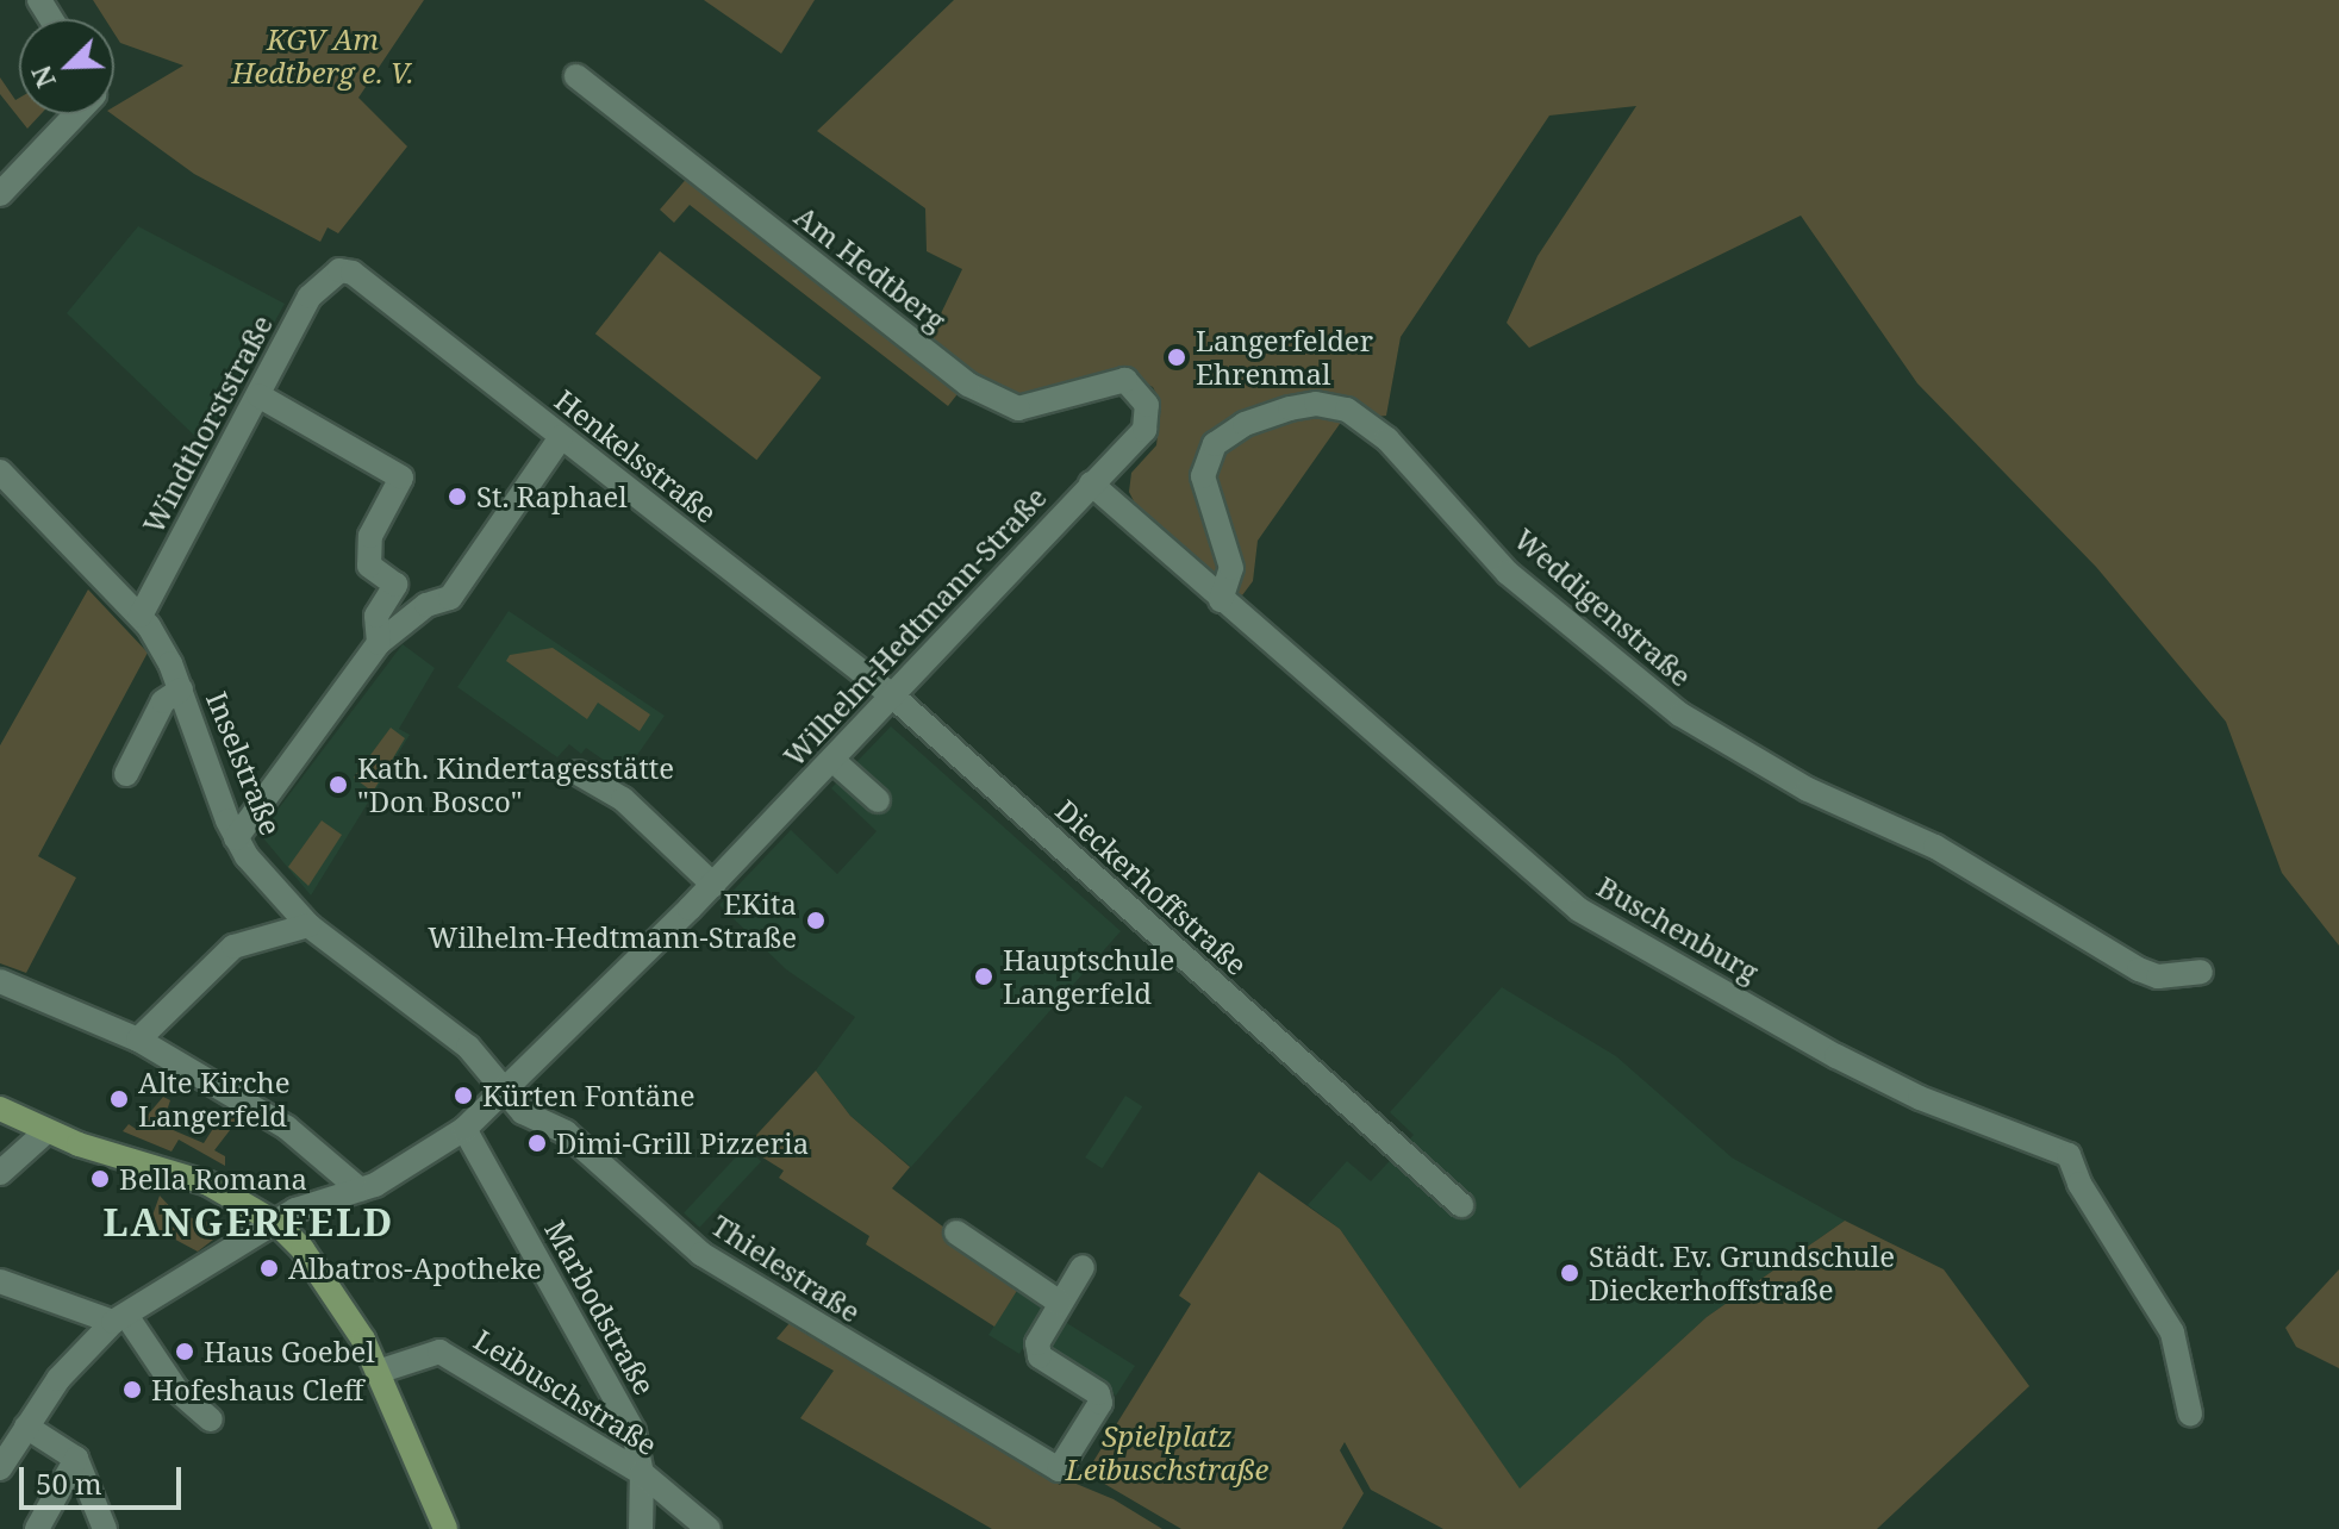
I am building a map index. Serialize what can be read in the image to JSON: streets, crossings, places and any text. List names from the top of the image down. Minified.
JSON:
{"streets":{"street":["Am Hedtberg","Windthorststraße","Henkelsstraße","Weddigenstraße","Wilhelm-Hedtmann-Straße","Inselstraße","Dieckerhoffstraße","Buschenburg","Thielestraße","Marbodstraße","Leibuschstraße"]},"crossings":[["Am Hedtberg","Wilhelm-Hedtmann-Straße"],["Windthorststraße","Henkelsstraße"],["Windthorststraße","Inselstraße"],["Henkelsstraße","Wilhelm-Hedtmann-Straße"],["Henkelsstraße","Dieckerhoffstraße"],["Weddigenstraße","Buschenburg"],["Wilhelm-Hedtmann-Straße","Inselstraße"],["Wilhelm-Hedtmann-Straße","Dieckerhoffstraße"],["Wilhelm-Hedtmann-Straße","Buschenburg"],["Wilhelm-Hedtmann-Straße","Thielestraße"],["Wilhelm-Hedtmann-Straße","Marbodstraße"],["Inselstraße","Thielestraße"],["Marbodstraße","Leibuschstraße"]],"districts":["LANGERFELD"],"parks":["KGV Am Hedtberg e. V.","Spielplatz Leibuschstraße"],"places":["Langerfelder Ehrenmal","St. Raphael","Kath. Kindertagesstätte \"Don Bosco\"","EKita Wilhelm-Hedtmann-Straße","Hauptschule Langerfeld","Kürten Fontäne","Alte Kirche Langerfeld","Dimi-Grill Pizzeria","Bella Romana","Albatros-Apotheke","Städt. Ev. Grundschule Dieckerhoffstraße","Haus Goebel","Hofeshaus Cleff"],"scale_bar":"50 m","north":"bottom left"}
